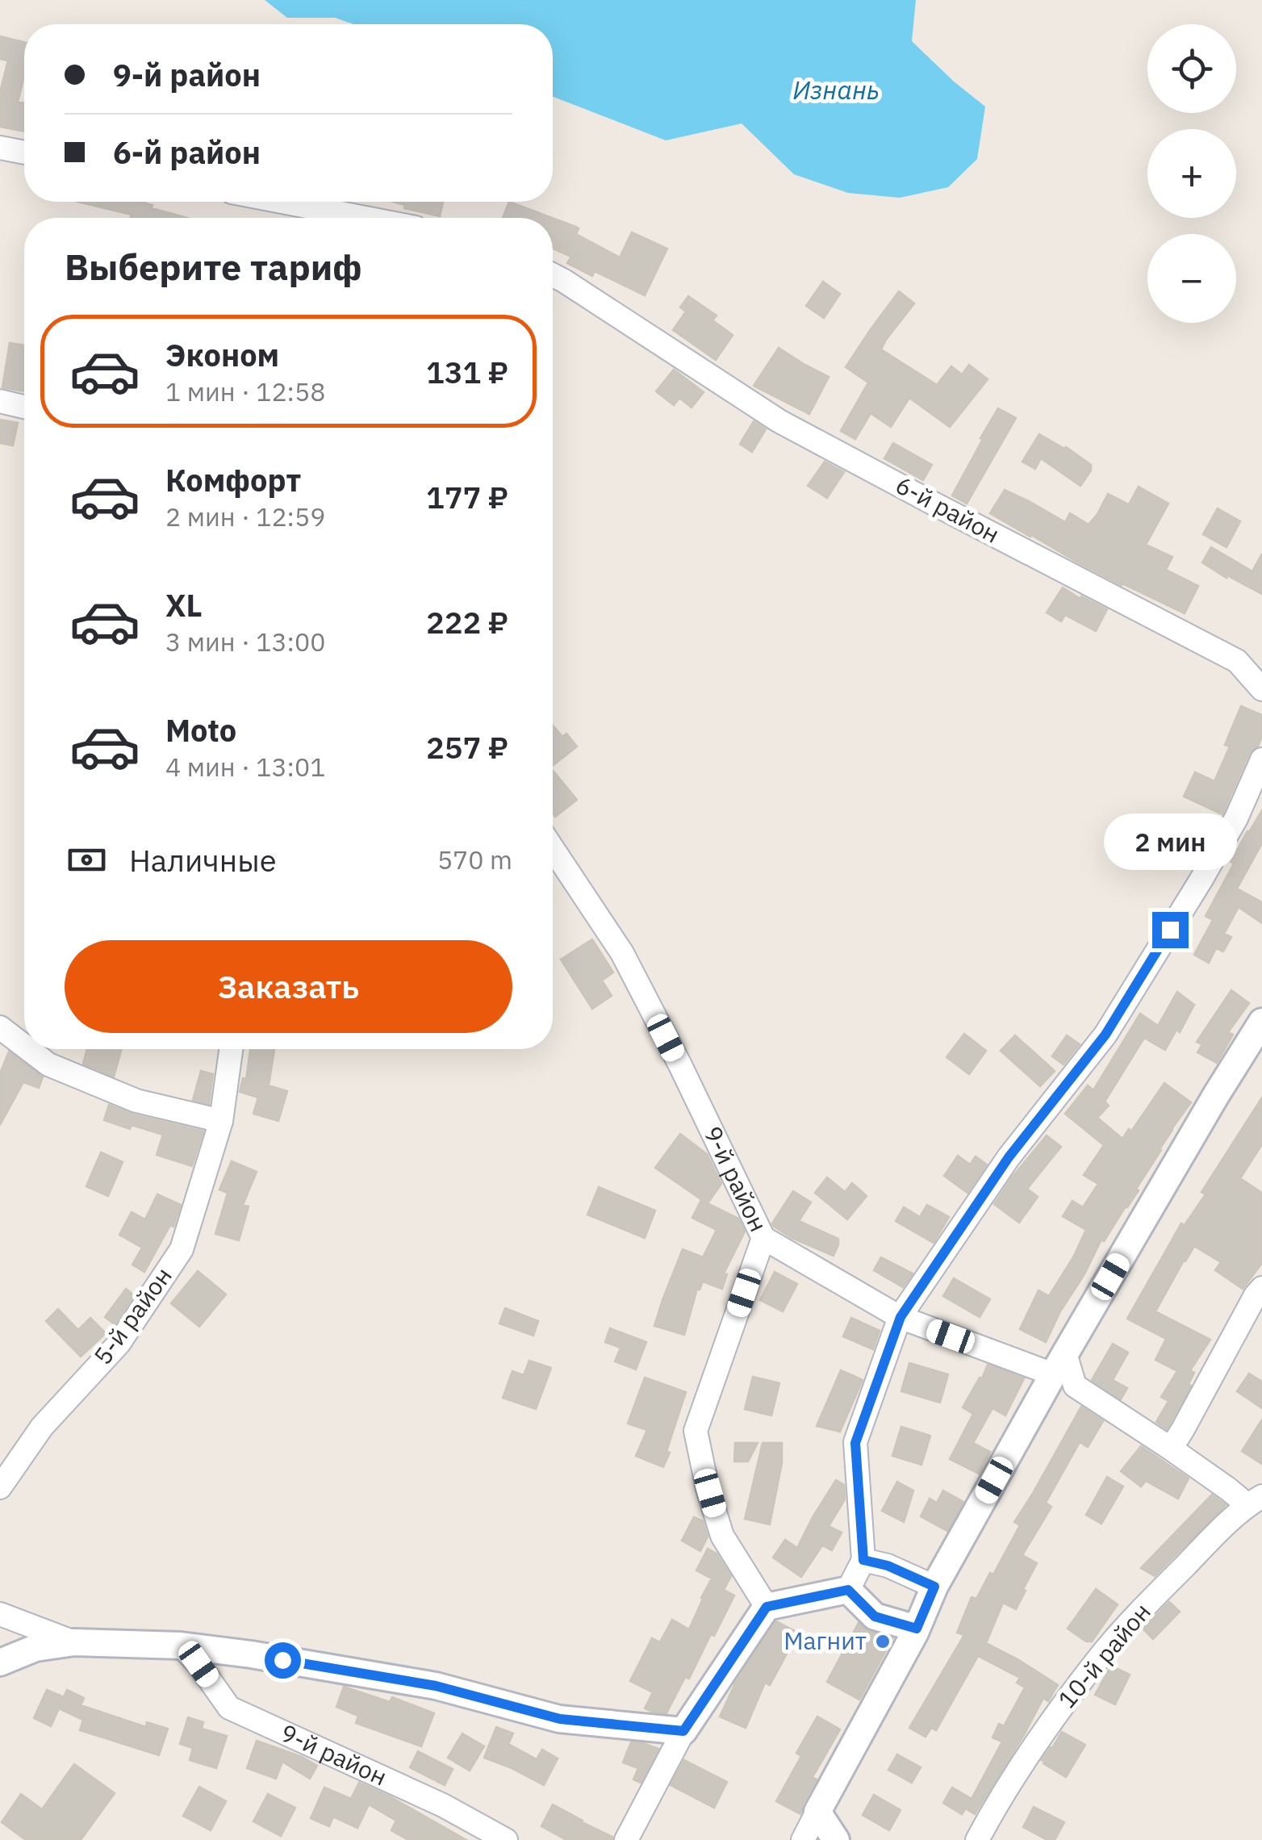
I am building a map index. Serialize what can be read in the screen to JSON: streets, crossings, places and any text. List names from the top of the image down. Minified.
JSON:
{"streets":{"street":["6-й район","9-й район","5-й район","10-й район"]},"water":["Изнань"],"places":["Магнит"],"page":{"map_buttons":["+","−"],"banner":["9-й район","6-й район"],"heading":"Выберите тариф","list":[{"name":"Эконом","note":"1 мин · 12:58","value":"131 ₽"},{"name":"Комфорт","note":"2 мин · 12:59","value":"177 ₽"},{"name":"XL","note":"3 мин · 13:00","value":"222 ₽"},{"name":"Moto","note":"4 мин · 13:01","value":"257 ₽"}],"bubble":"2 мин","pay":["Наличные","570 m"],"buttons":"Заказать"}}
